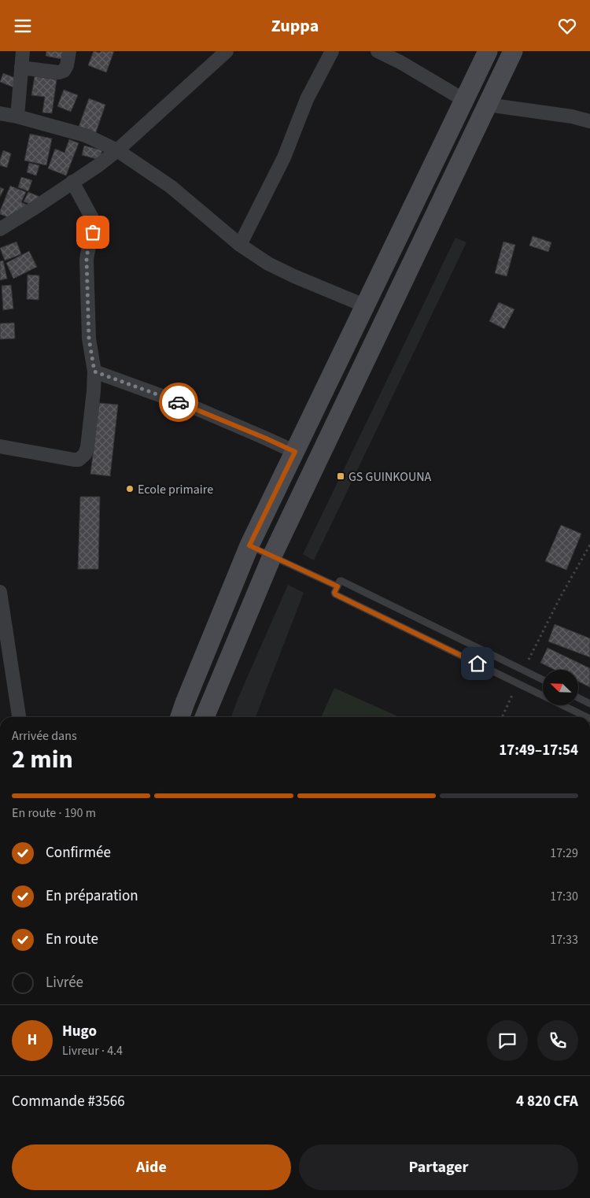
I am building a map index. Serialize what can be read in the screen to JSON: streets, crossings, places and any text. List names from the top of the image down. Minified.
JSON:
{"places":{"transit":["GS GUINKOUNA"],"other":["Ecole primaire"]},"north":"top left","page":{"header":"Zuppa","heading":["2 min","Arrivée dans","17:49–17:54"],"panel":["Hugo","Livreur · 4.4","Commande #3566","4 820 CFA"],"bar":"En route · 190 m","list":[["Confirmée","17:29"],["En préparation","17:30"],["En route","17:33"],"Livrée"],"round":"H","buttons":["Aide","Partager"]}}
